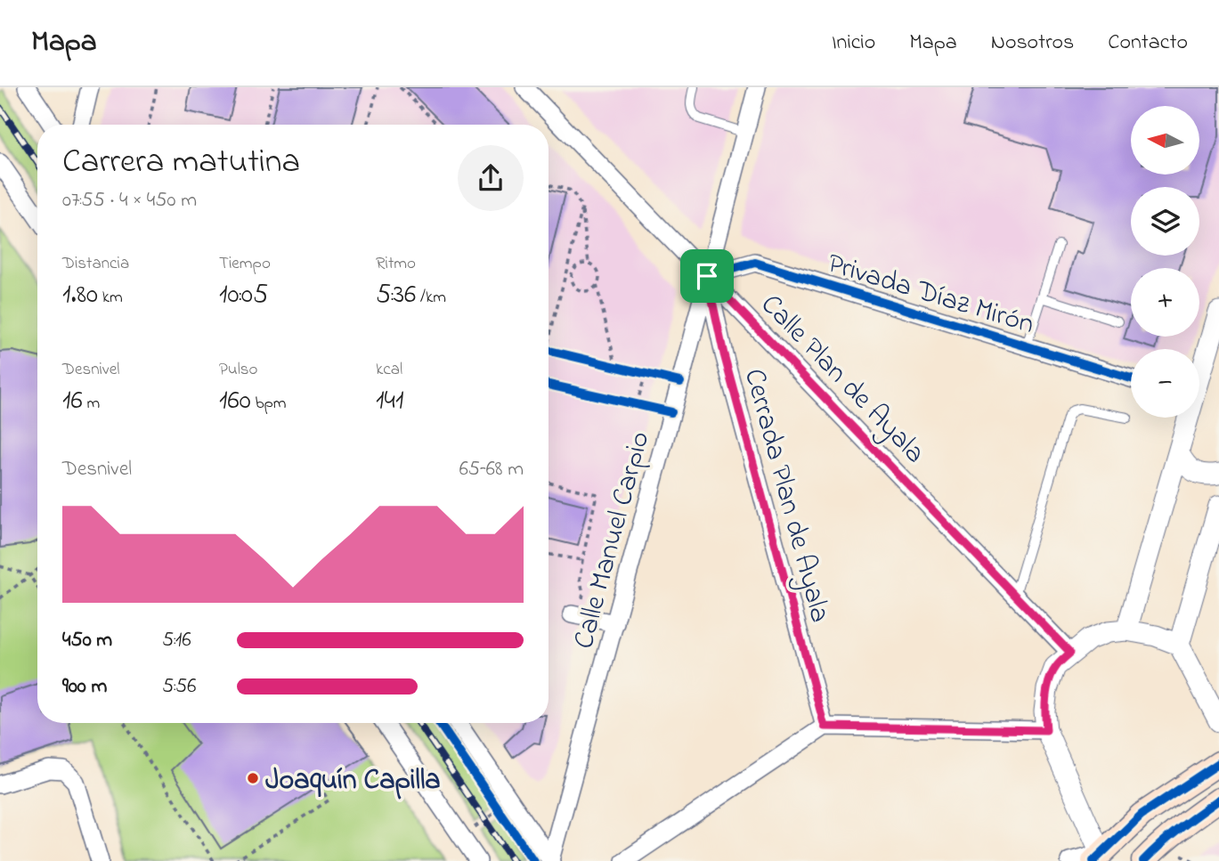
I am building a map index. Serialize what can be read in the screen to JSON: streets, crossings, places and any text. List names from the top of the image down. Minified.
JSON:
{"streets":{"street":["Privada Díaz Mirón","Calle Plan de Ayala","Cerrada Plan de Ayala","Calle Manuel Carpio"]},"crossings":[["Privada Díaz Mirón","Calle Plan de Ayala"],["Privada Díaz Mirón","Cerrada Plan de Ayala"],["Privada Díaz Mirón","Calle Manuel Carpio"],["Calle Plan de Ayala","Cerrada Plan de Ayala"],["Calle Plan de Ayala","Calle Manuel Carpio"],["Cerrada Plan de Ayala","Calle Manuel Carpio"]],"places":["Joaquín Capilla"],"north":"left","page":{"header":"Mapa","nav":["Inicio","Mapa","Nosotros","Contacto"],"map_buttons":["+","−"],"heading":["Carrera matutina","07:55 · 4 × 450 m"],"stats":[["Distancia","1.80 km"],["Tiempo","10:05"],["Ritmo","5:36 /km"],["Desnivel","16 m"],["Pulso","160 bpm"],["kcal","141"]],"chart":["Desnivel","65–68 m"],"list":[{"name":"450 m","note":"5:16"},{"name":"900 m","note":"5:56"}]}}
